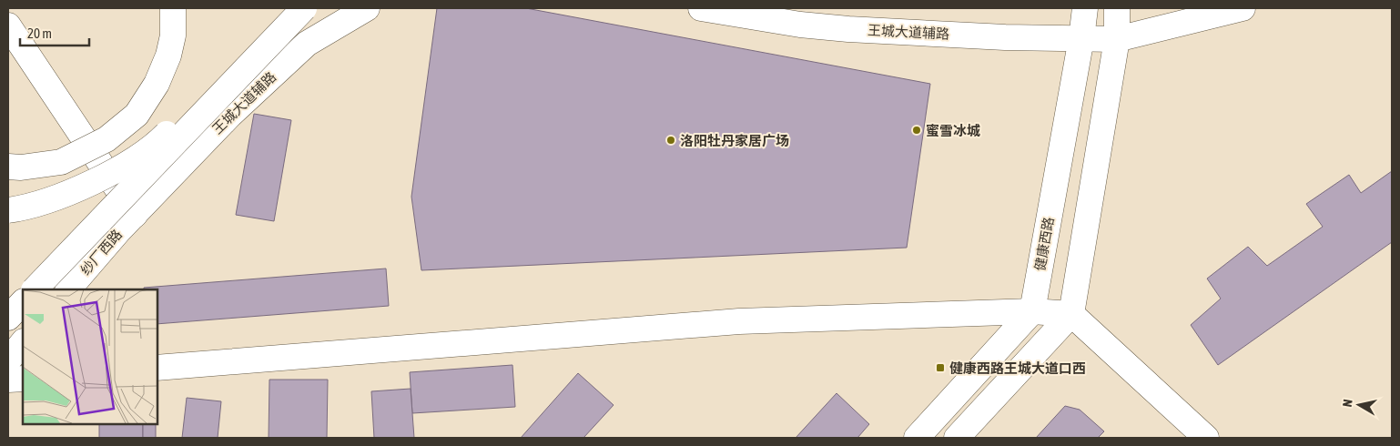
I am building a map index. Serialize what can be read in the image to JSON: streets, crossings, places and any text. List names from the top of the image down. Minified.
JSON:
{"streets":{"main road":["王城大道辅路","健康西路","纱厂西路"]},"crossings":[["王城大道辅路","健康西路"],["王城大道辅路","纱厂西路"]],"places":{"other":["蜜雪冰城","洛阳牡丹家居广场"],"transit":["健康西路王城大道口西"]},"scale_bar":"20 m","north":"left"}
